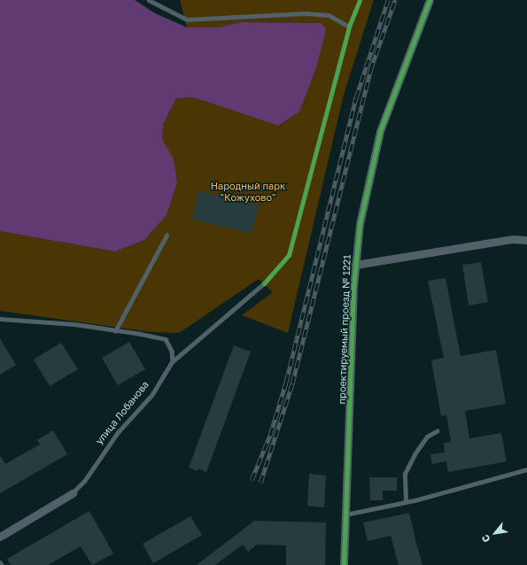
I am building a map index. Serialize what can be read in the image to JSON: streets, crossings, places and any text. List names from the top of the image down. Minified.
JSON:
{"streets":{"street":["проектируемый проезд № 1221","улица Лобанова"]},"parks":["Народный парк \"Кожухово\""],"north":"bottom left"}
